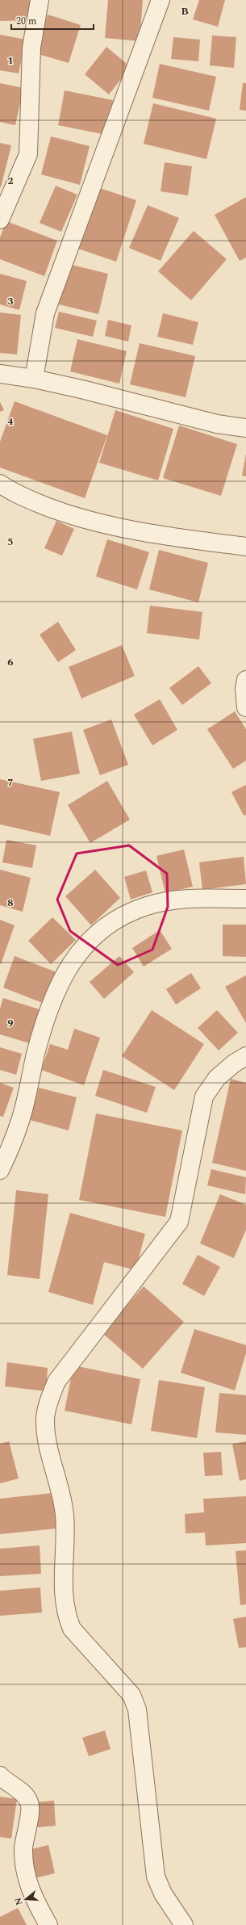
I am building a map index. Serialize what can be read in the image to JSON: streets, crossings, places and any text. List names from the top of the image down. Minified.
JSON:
{"scale_bar":"20 m","north":"left","grid":{"columns":["B"],"rows":["1","2","3","4","5","6","7","8","9"]}}
